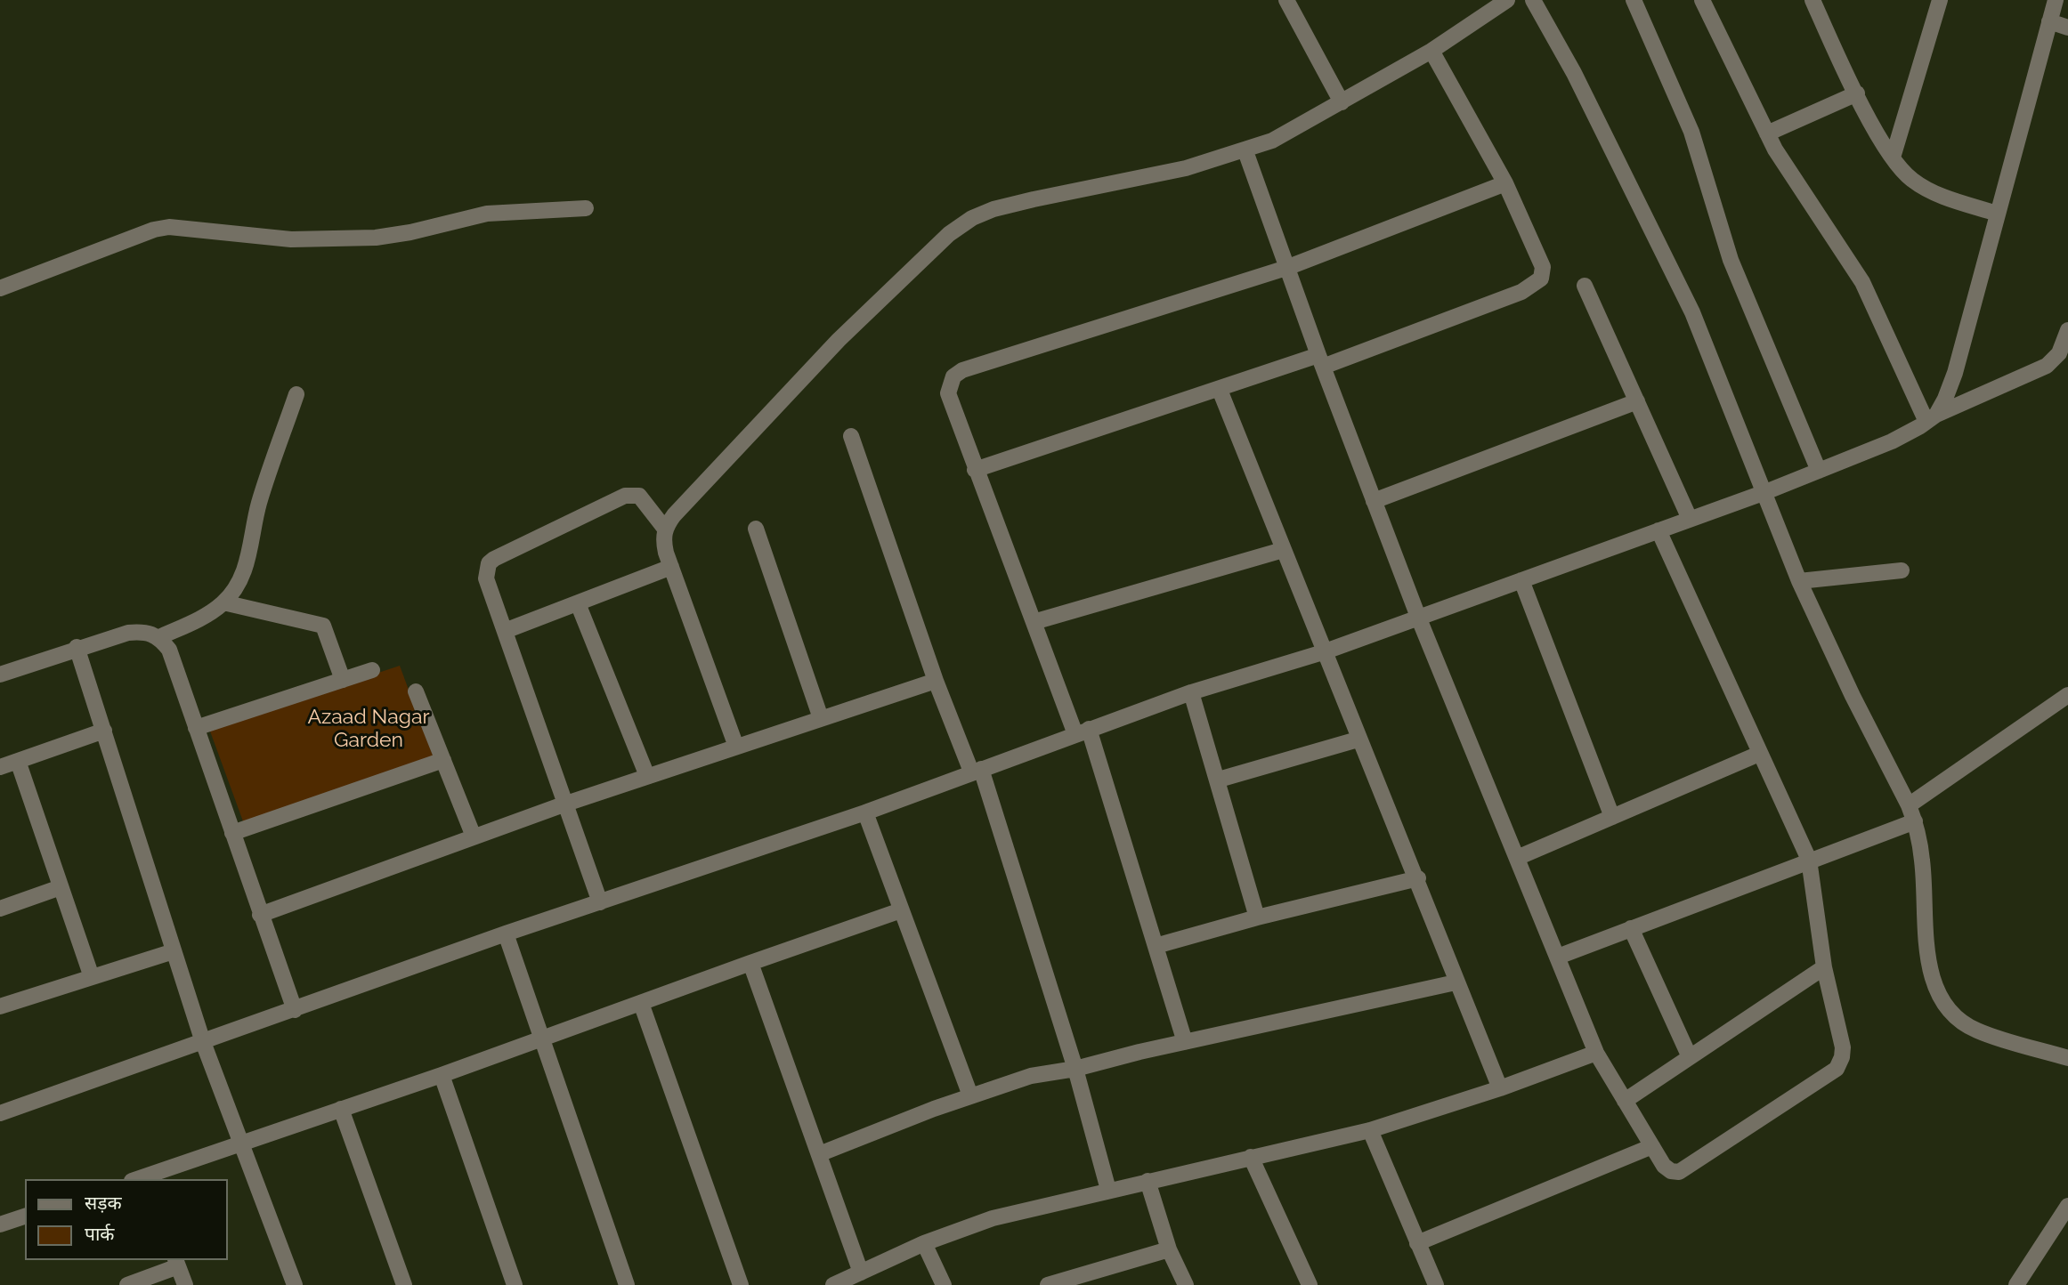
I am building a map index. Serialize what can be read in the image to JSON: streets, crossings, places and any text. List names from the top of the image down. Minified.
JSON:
{"parks":["Azaad Nagar Garden"],"legend":["सड़क","पार्क"]}
